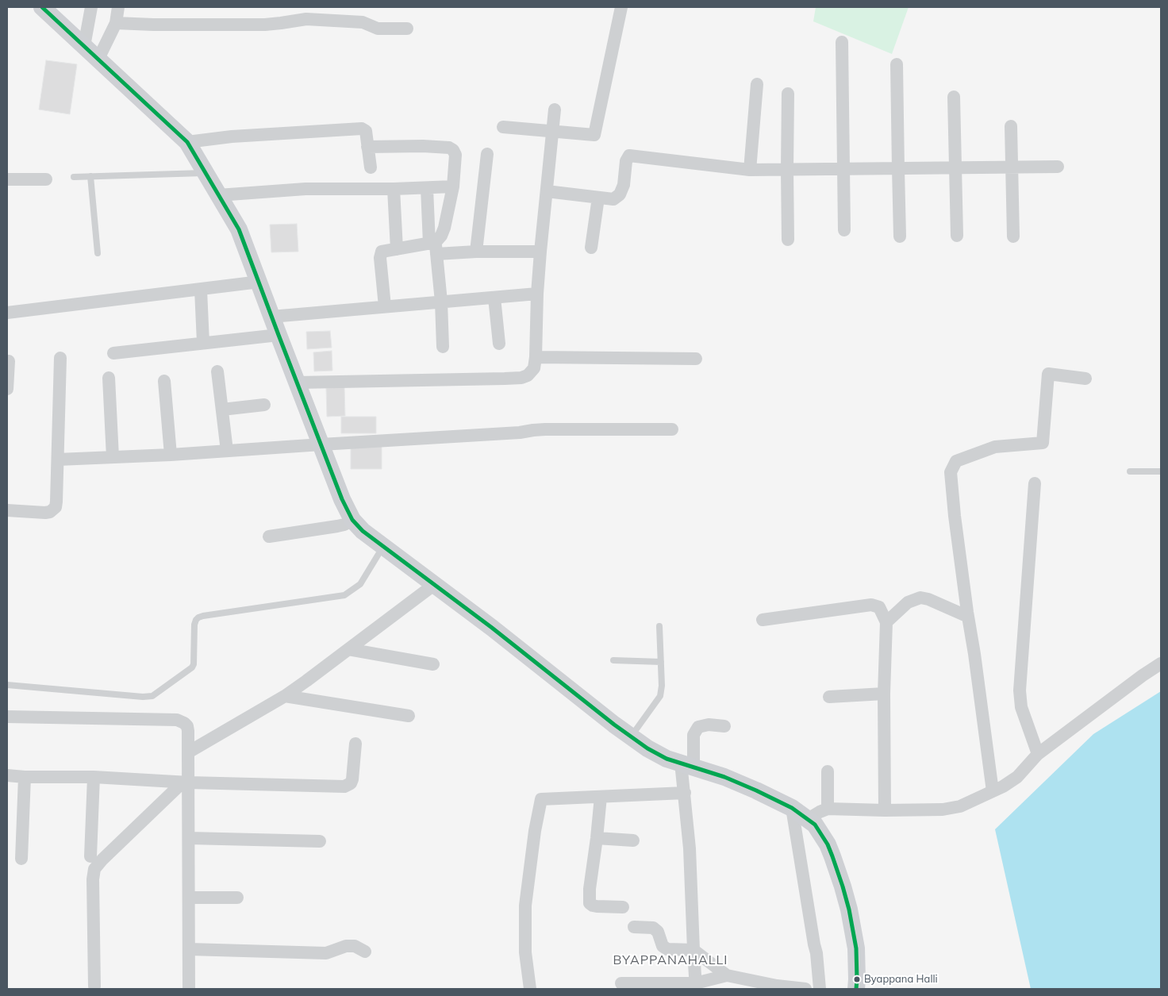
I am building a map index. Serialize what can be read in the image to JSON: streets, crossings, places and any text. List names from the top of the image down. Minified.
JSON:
{"districts":["BYAPPANAHALLI"],"places":["Byappana Halli"]}
